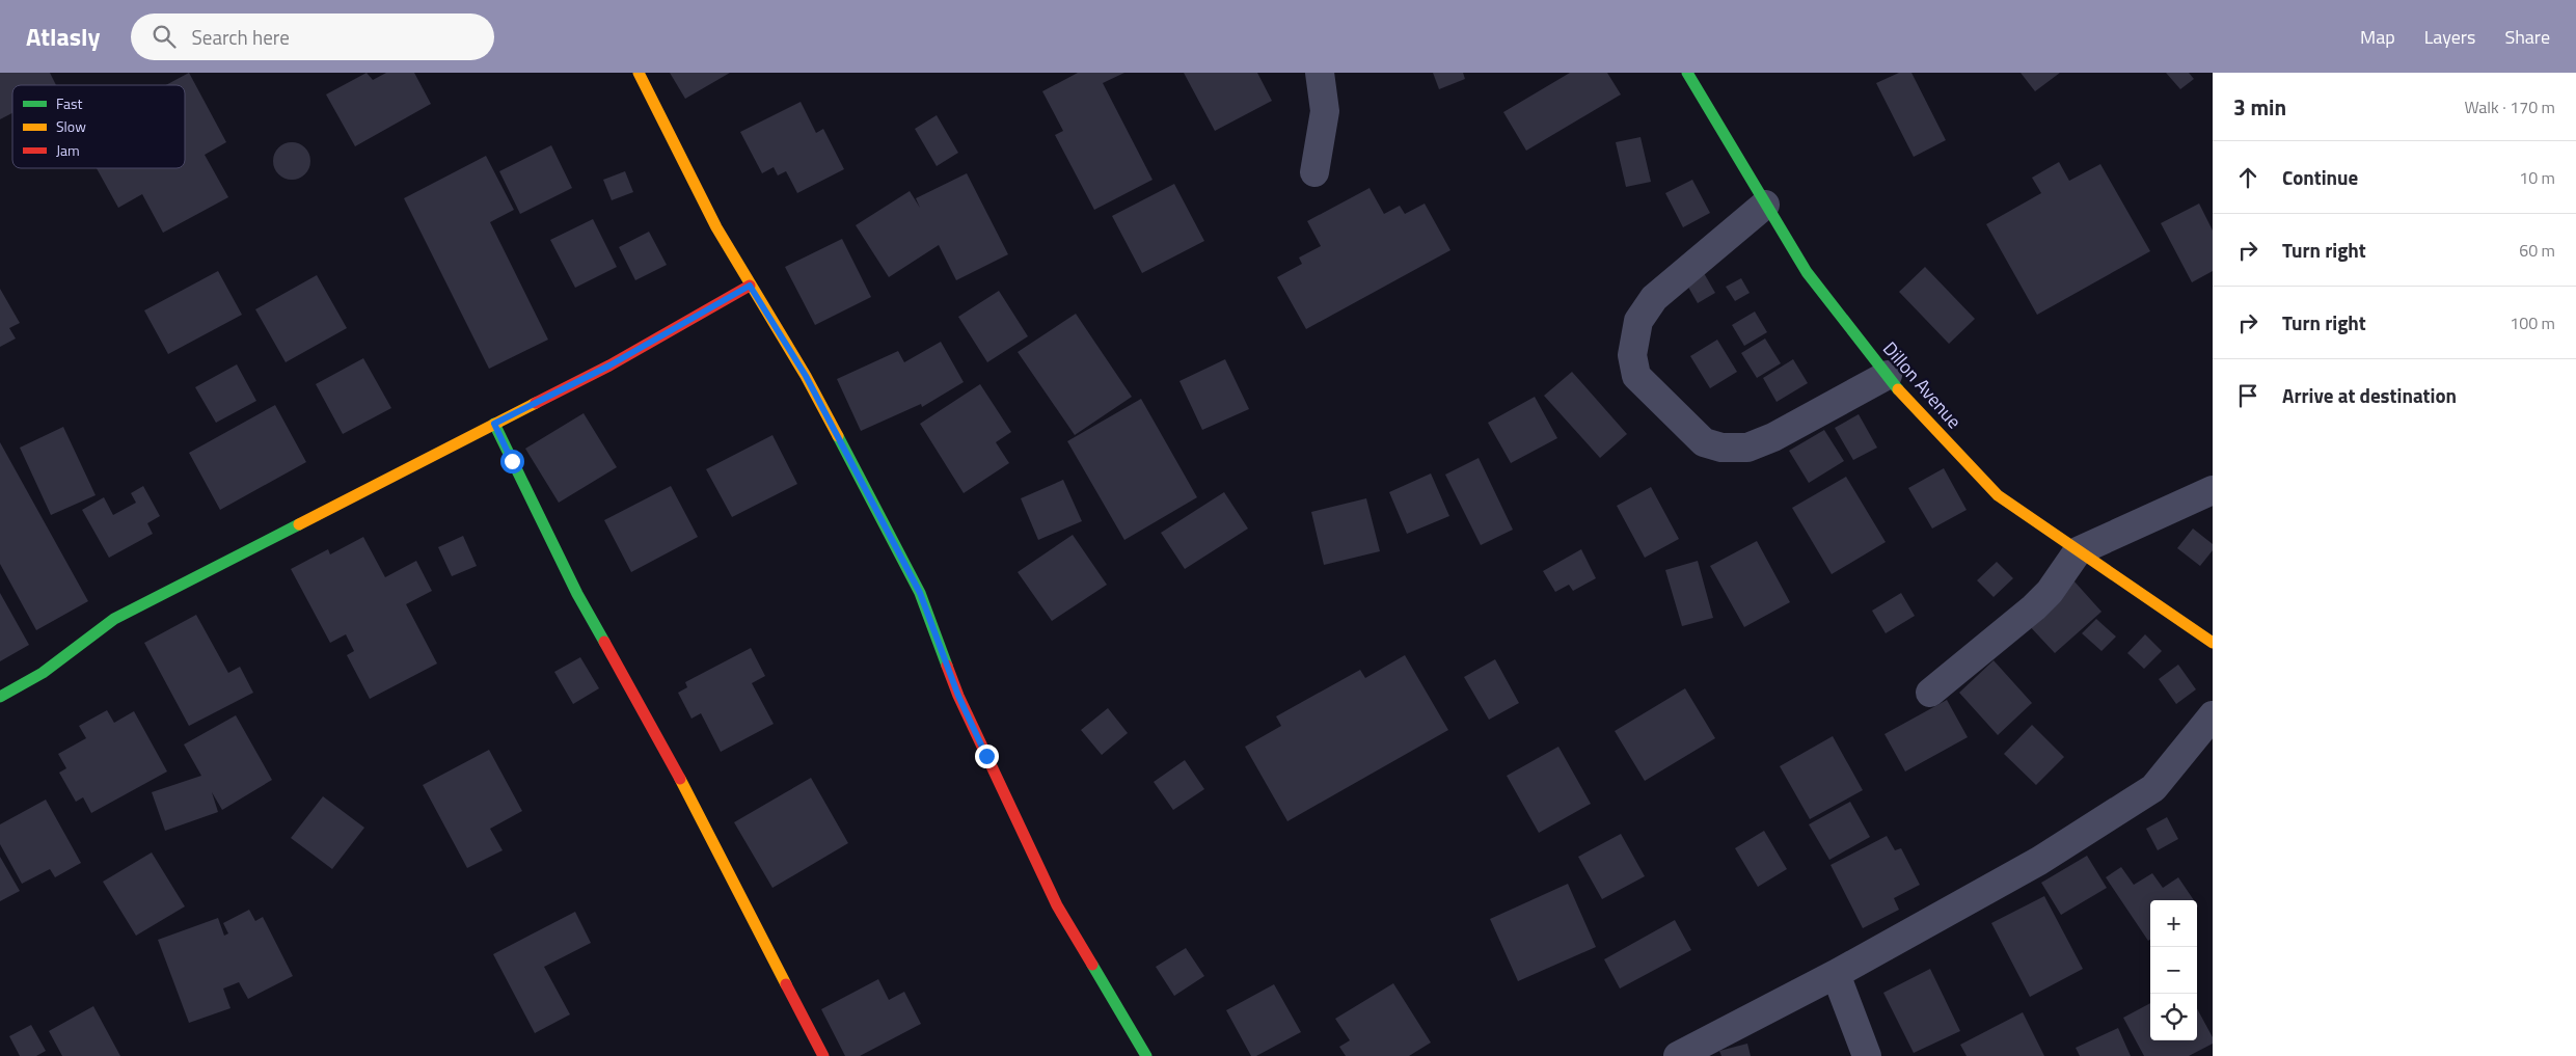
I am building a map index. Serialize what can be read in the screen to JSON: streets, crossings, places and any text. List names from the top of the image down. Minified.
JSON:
{"streets":{"street":["Dillon Avenue"]},"legend":["Fast","Slow","Jam"],"page":{"header":"Atlasly","search":"Search here","nav":["Map","Layers","Share"],"heading":["3 min","Walk · 170 m"],"list":[["Continue","10 m"],["Turn right","60 m"],["Turn right","100 m"],"Arrive at destination"],"map_buttons":["+","−"]}}
